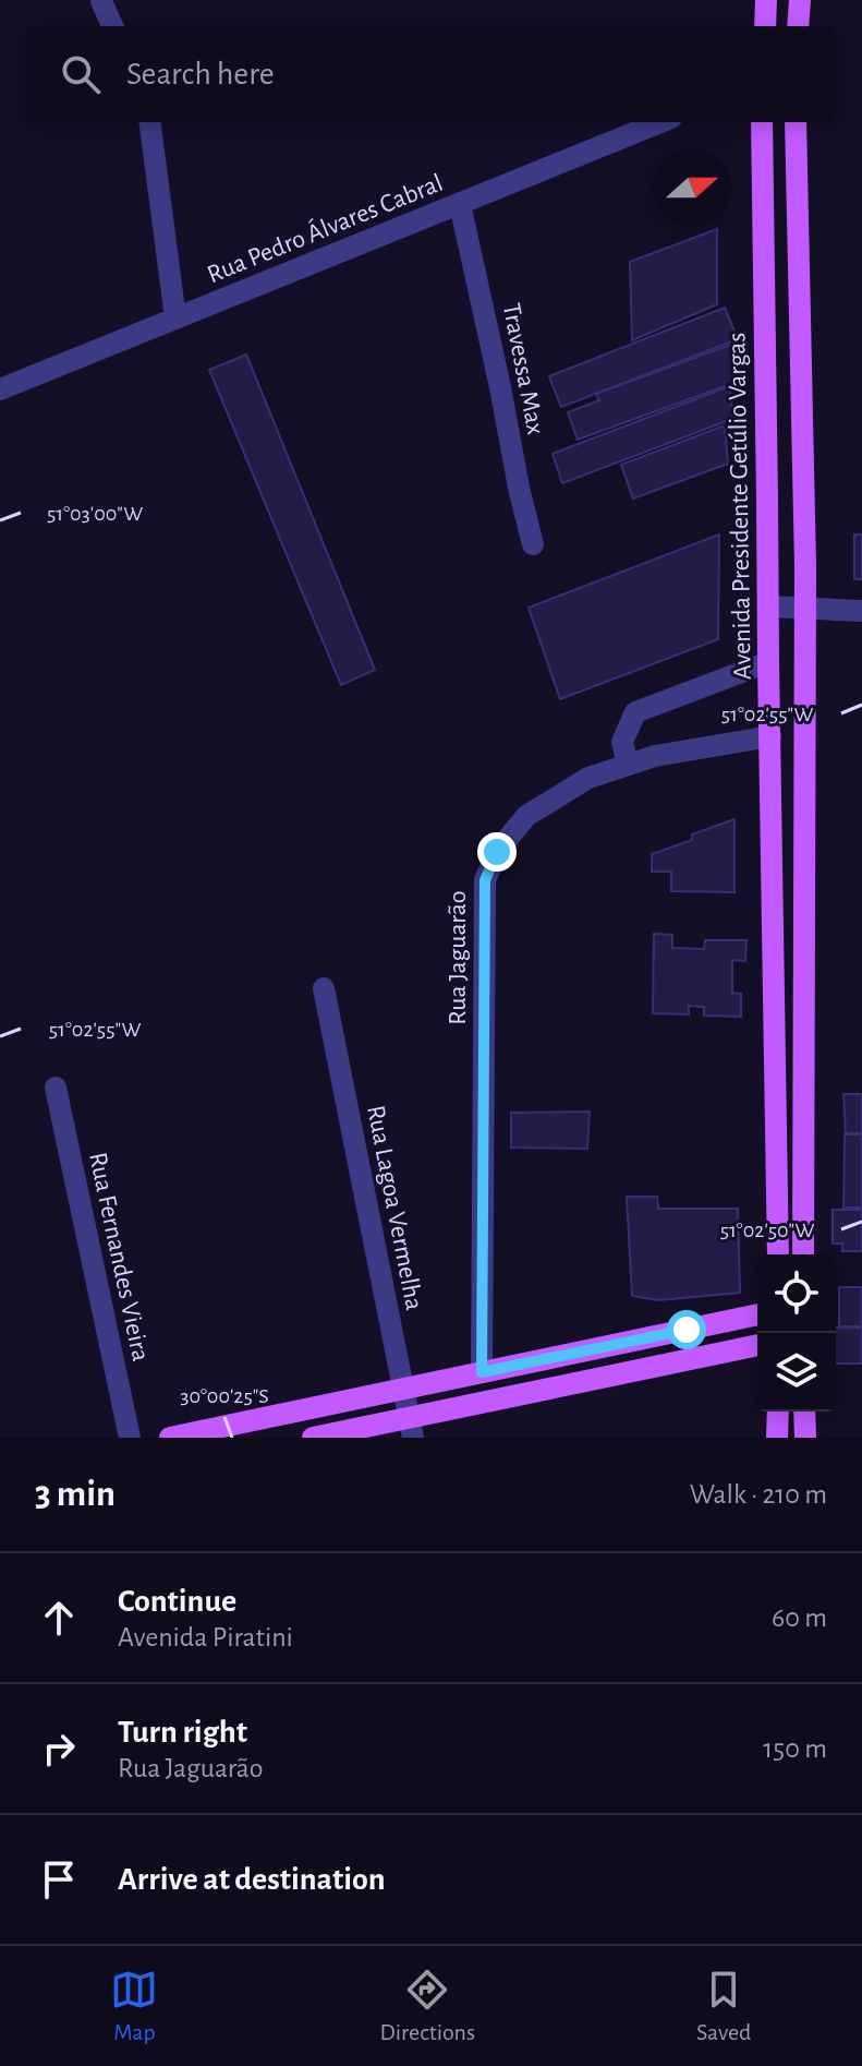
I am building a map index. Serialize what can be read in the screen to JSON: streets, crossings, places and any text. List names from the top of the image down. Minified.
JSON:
{"streets":{"main road":["Avenida Presidente Getúlio Vargas"],"street":["Rua Pedro Álvares Cabral","Travessa Max","Rua Jaguarão","Rua Lagoa Vermelha","Rua Fernandes Vieira"]},"crossings":[["Rua Pedro Álvares Cabral","Travessa Max"],["Avenida Presidente Getúlio Vargas","Rua Jaguarão"]],"north":"right","page":{"search":"Search here","heading":["3 min","Walk · 210 m"],"list":[["Continue","Avenida Piratini","60 m"],["Turn right","Rua Jaguarão","150 m"],"Arrive at destination"],"nav":["Map","Directions","Saved"]},"coordinates":["51°03'00\"W","51°02'55\"W","51°02'50\"W","30°00'25\"S"]}
